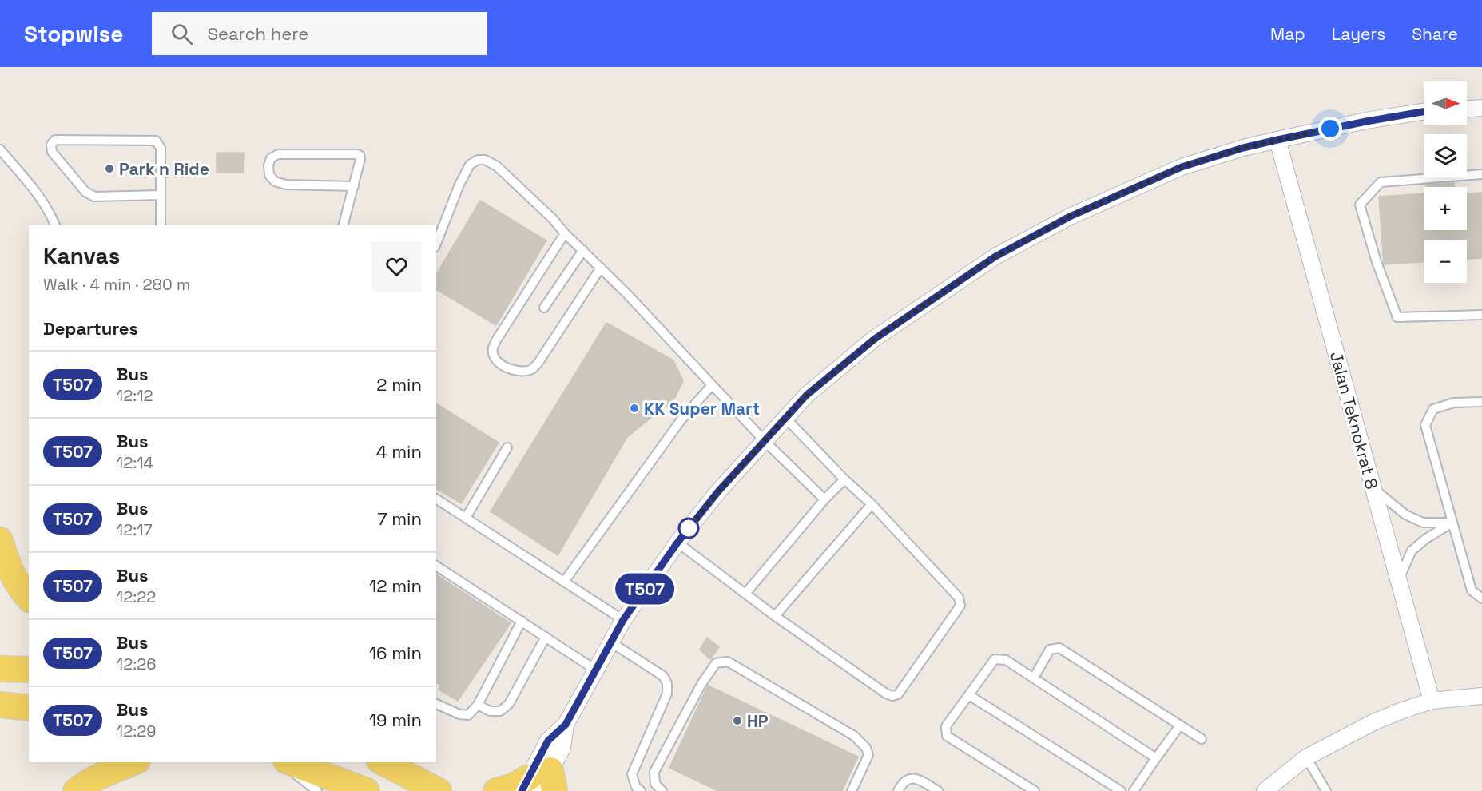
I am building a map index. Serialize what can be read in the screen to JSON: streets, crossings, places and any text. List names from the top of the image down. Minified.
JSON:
{"streets":{"street":["Jalan Teknokrat 8"]},"places":["Park n Ride","KK Super Mart","HP"],"lines":["bus line T507"],"north":"right","page":{"header":"Stopwise","search":"Search here","nav":["Map","Layers","Share"],"on_map":"T507","map_buttons":["+","−"],"heading":[["Kanvas","Walk · 4 min · 280 m"],"Departures"],"list":[{"mark":"T507","name":"Bus","note":"12:12","value":"2 min"},{"mark":"T507","name":"Bus","note":"12:14","value":"4 min"},{"mark":"T507","name":"Bus","note":"12:17","value":"7 min"},{"mark":"T507","name":"Bus","note":"12:22","value":"12 min"},{"mark":"T507","name":"Bus","note":"12:26","value":"16 min"},{"mark":"T507","name":"Bus","note":"12:29","value":"19 min"}]}}
